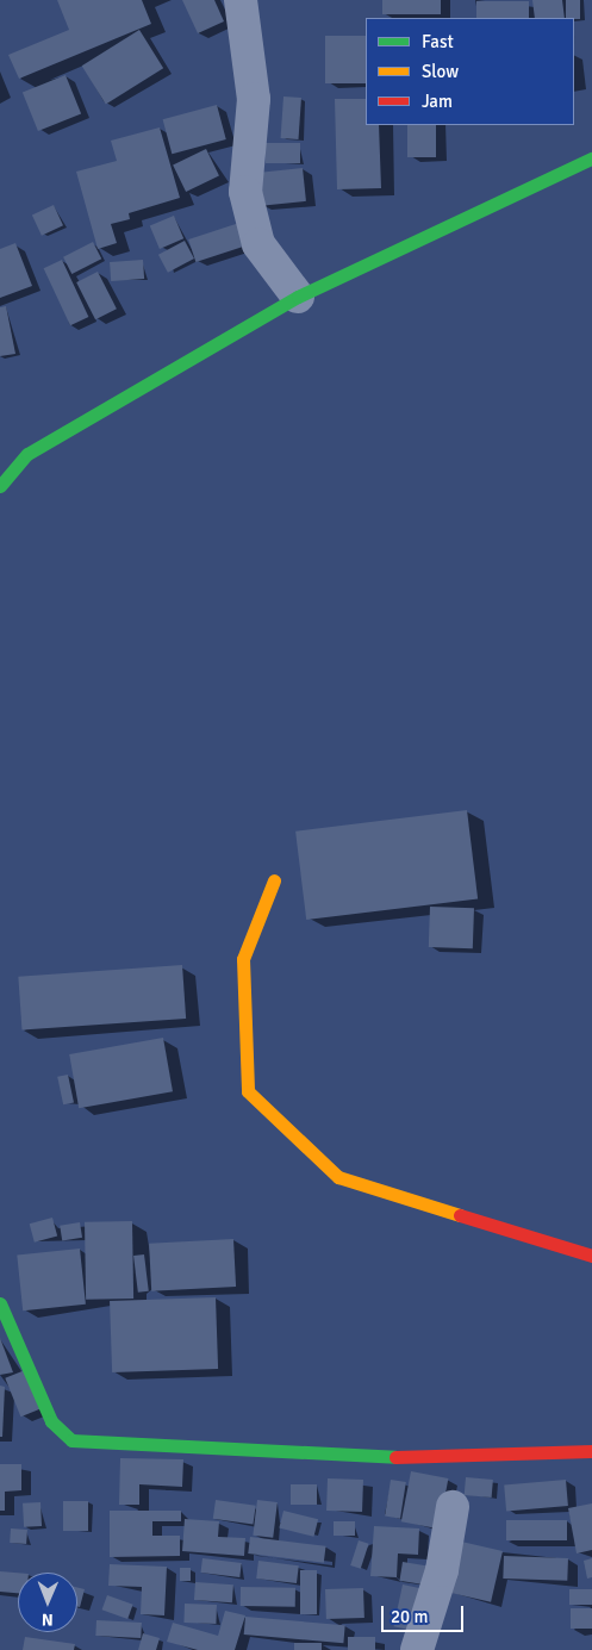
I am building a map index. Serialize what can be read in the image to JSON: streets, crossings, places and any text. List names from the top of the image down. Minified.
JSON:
{"legend":["Fast","Slow","Jam"],"scale_bar":"20 m","north":"bottom"}
